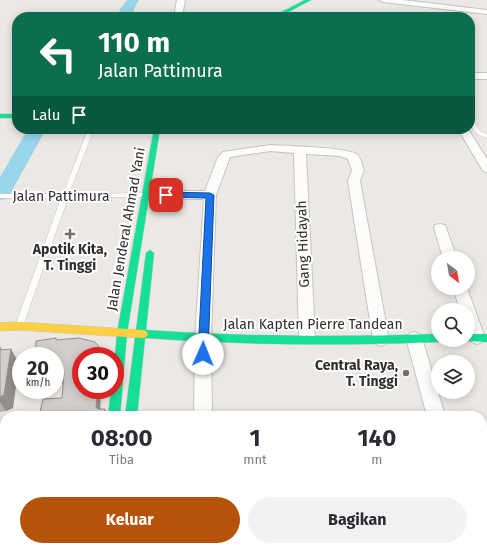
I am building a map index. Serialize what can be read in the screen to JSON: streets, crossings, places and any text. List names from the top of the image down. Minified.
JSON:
{"streets":{"main road":["Jalan Jenderal Ahmad Yani","Jalan Kapten Pierre Tandean"],"street":["Jalan Pattimura","Gang Hidayah"]},"crossings":[["Jalan Pattimura","Jalan Jenderal Ahmad Yani"],["Jalan Jenderal Ahmad Yani","Jalan Kapten Pierre Tandean"],["Gang Hidayah","Jalan Kapten Pierre Tandean"]],"places":{"health":["Apotik Kita, T. Tinggi"],"other":["Central Raya, T. Tinggi"]},"north":"bottom right","page":{"turn":["110 m","Jalan Pattimura"],"then":"Lalu","speed":"20 km/h","limit":"30","eta":["08:00","Tiba","1","mnt","140","m"],"buttons":["Keluar","Bagikan"]}}
